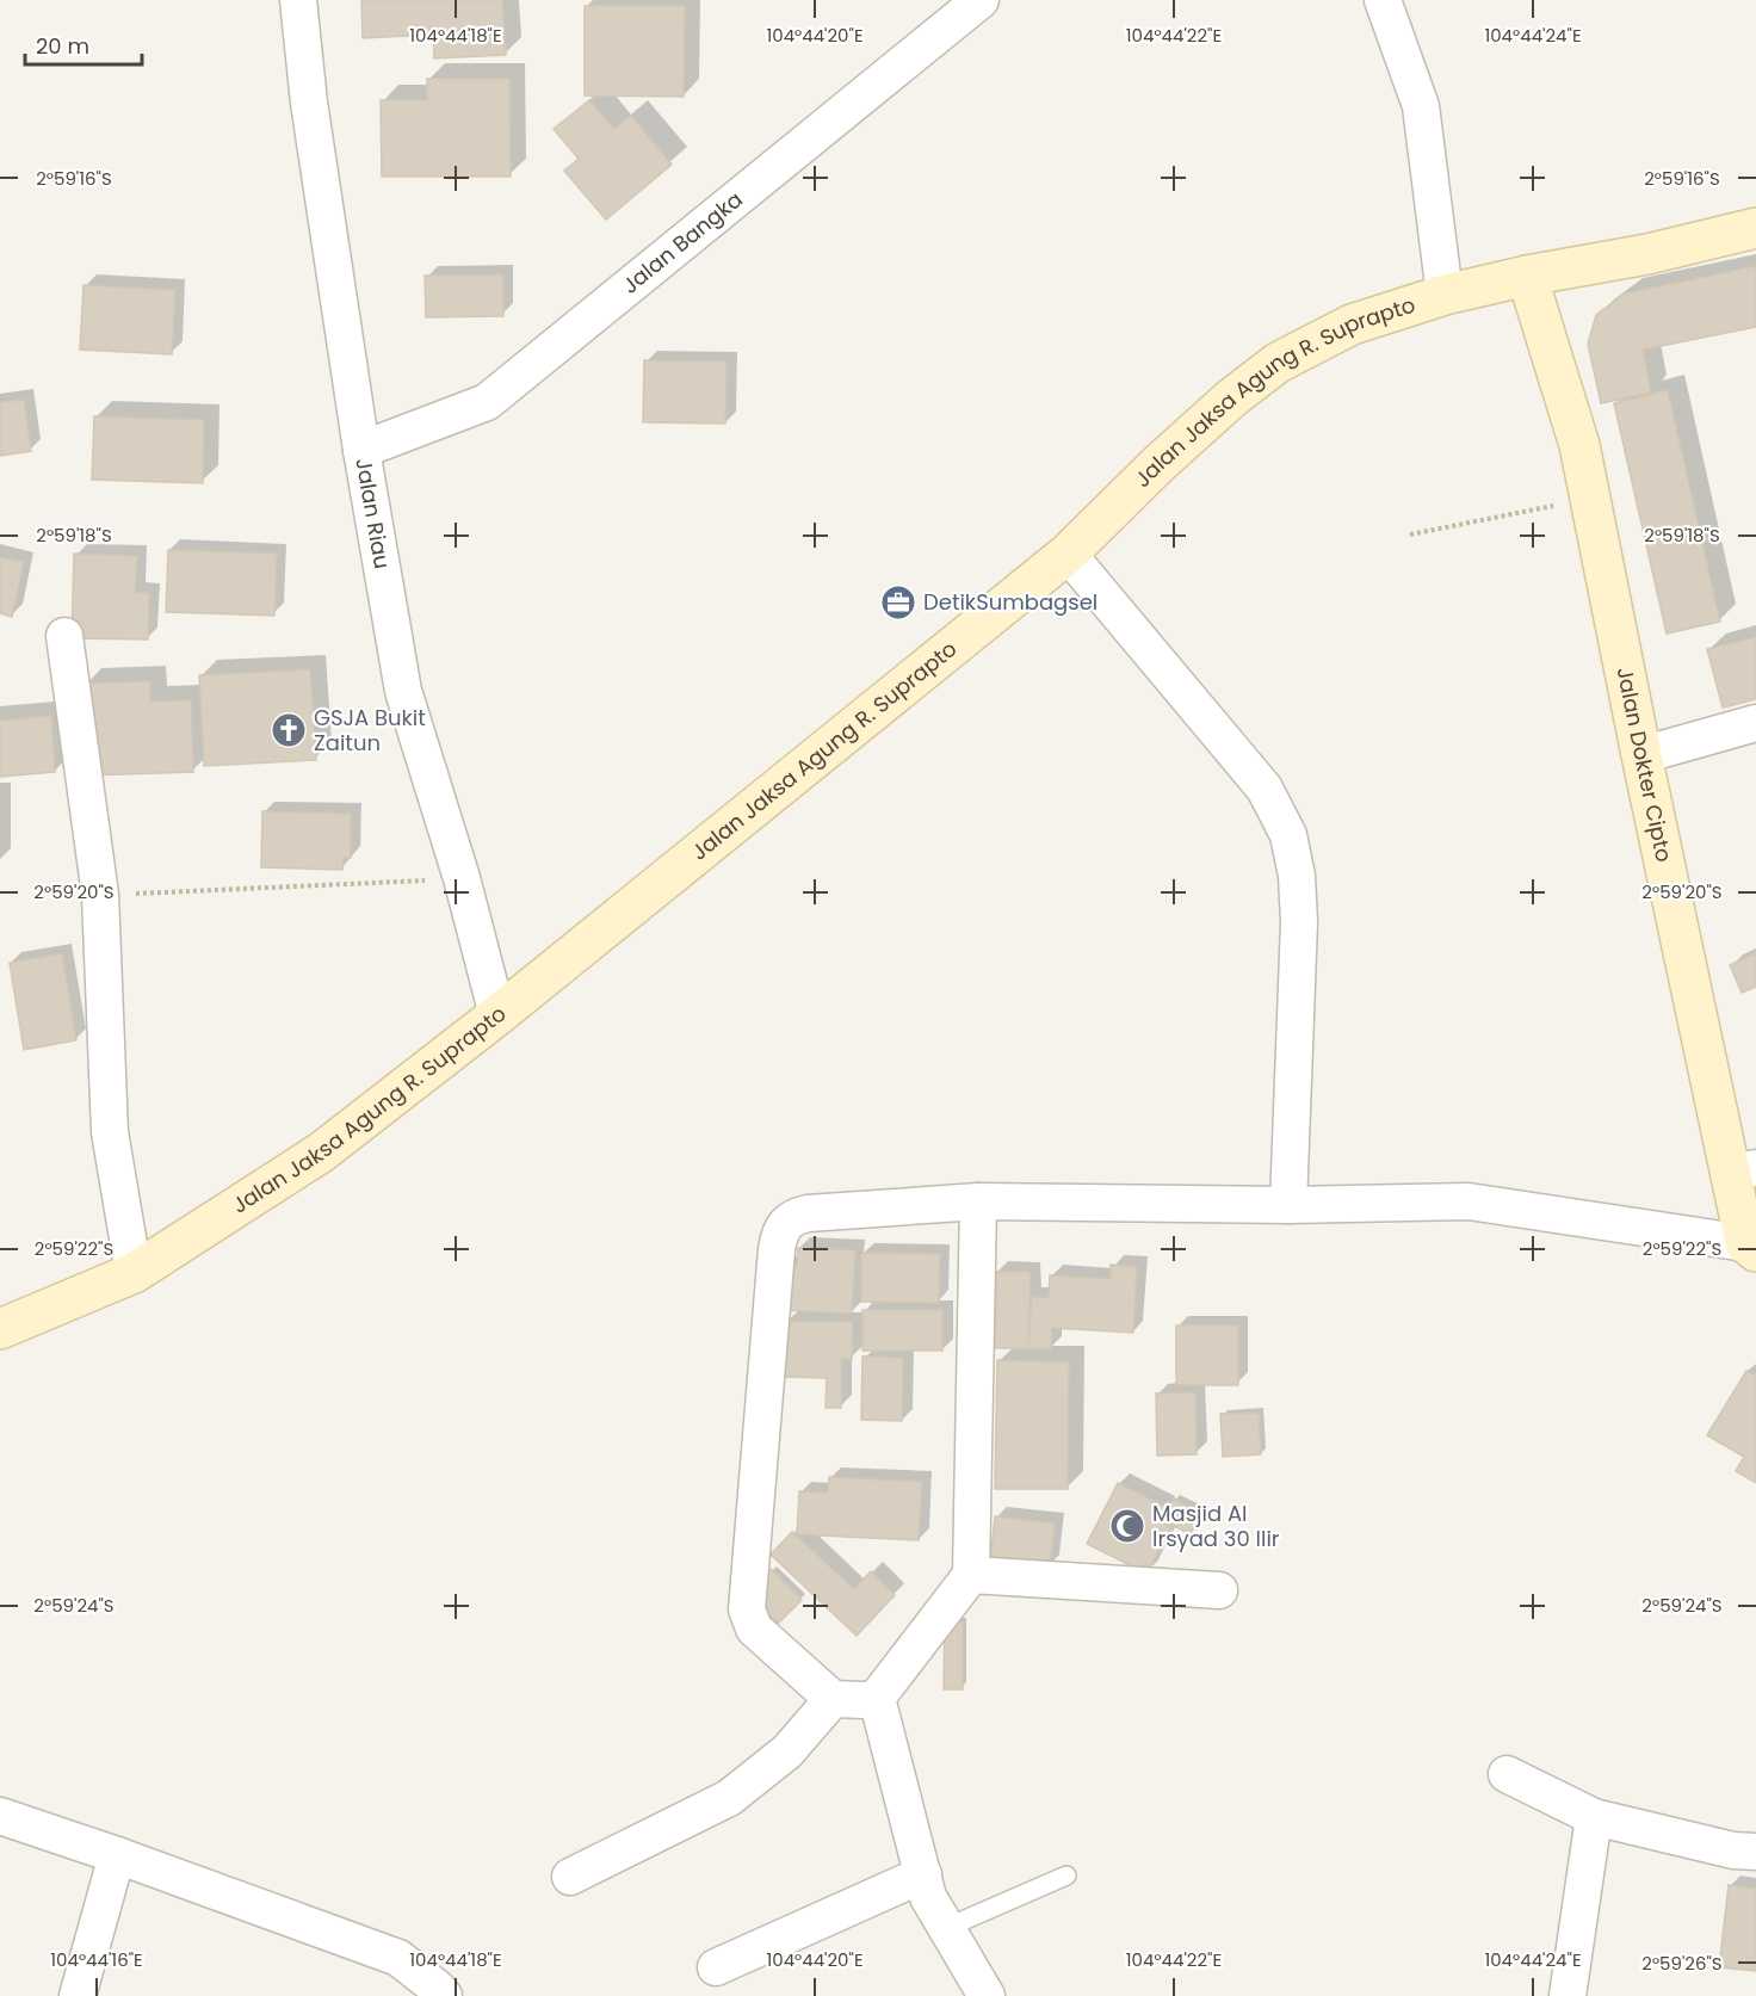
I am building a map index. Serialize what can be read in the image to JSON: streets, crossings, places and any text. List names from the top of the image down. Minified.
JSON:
{"streets":{"main road":["Jalan Jaksa Agung R. Suprapto","Jalan Dokter Cipto"],"street":["Jalan Bangka","Jalan Riau"]},"crossings":[["Jalan Bangka","Jalan Riau"],["Jalan Jaksa Agung R. Suprapto","Jalan Riau"],["Jalan Jaksa Agung R. Suprapto","Jalan Dokter Cipto"]],"places":{"office":["DetikSumbagsel"],"church":["GSJA Bukit Zaitun"],"mosque":["Masjid Al Irsyad 30 Ilir"]},"scale_bar":"20 m","coordinates":["104°44'18\"E","104°44'20\"E","104°44'22\"E","104°44'24\"E","2°59'16\"S","2°59'18\"S","2°59'20\"S","2°59'22\"S","2°59'24\"S","104°44'16\"E","2°59'26\"S"]}
